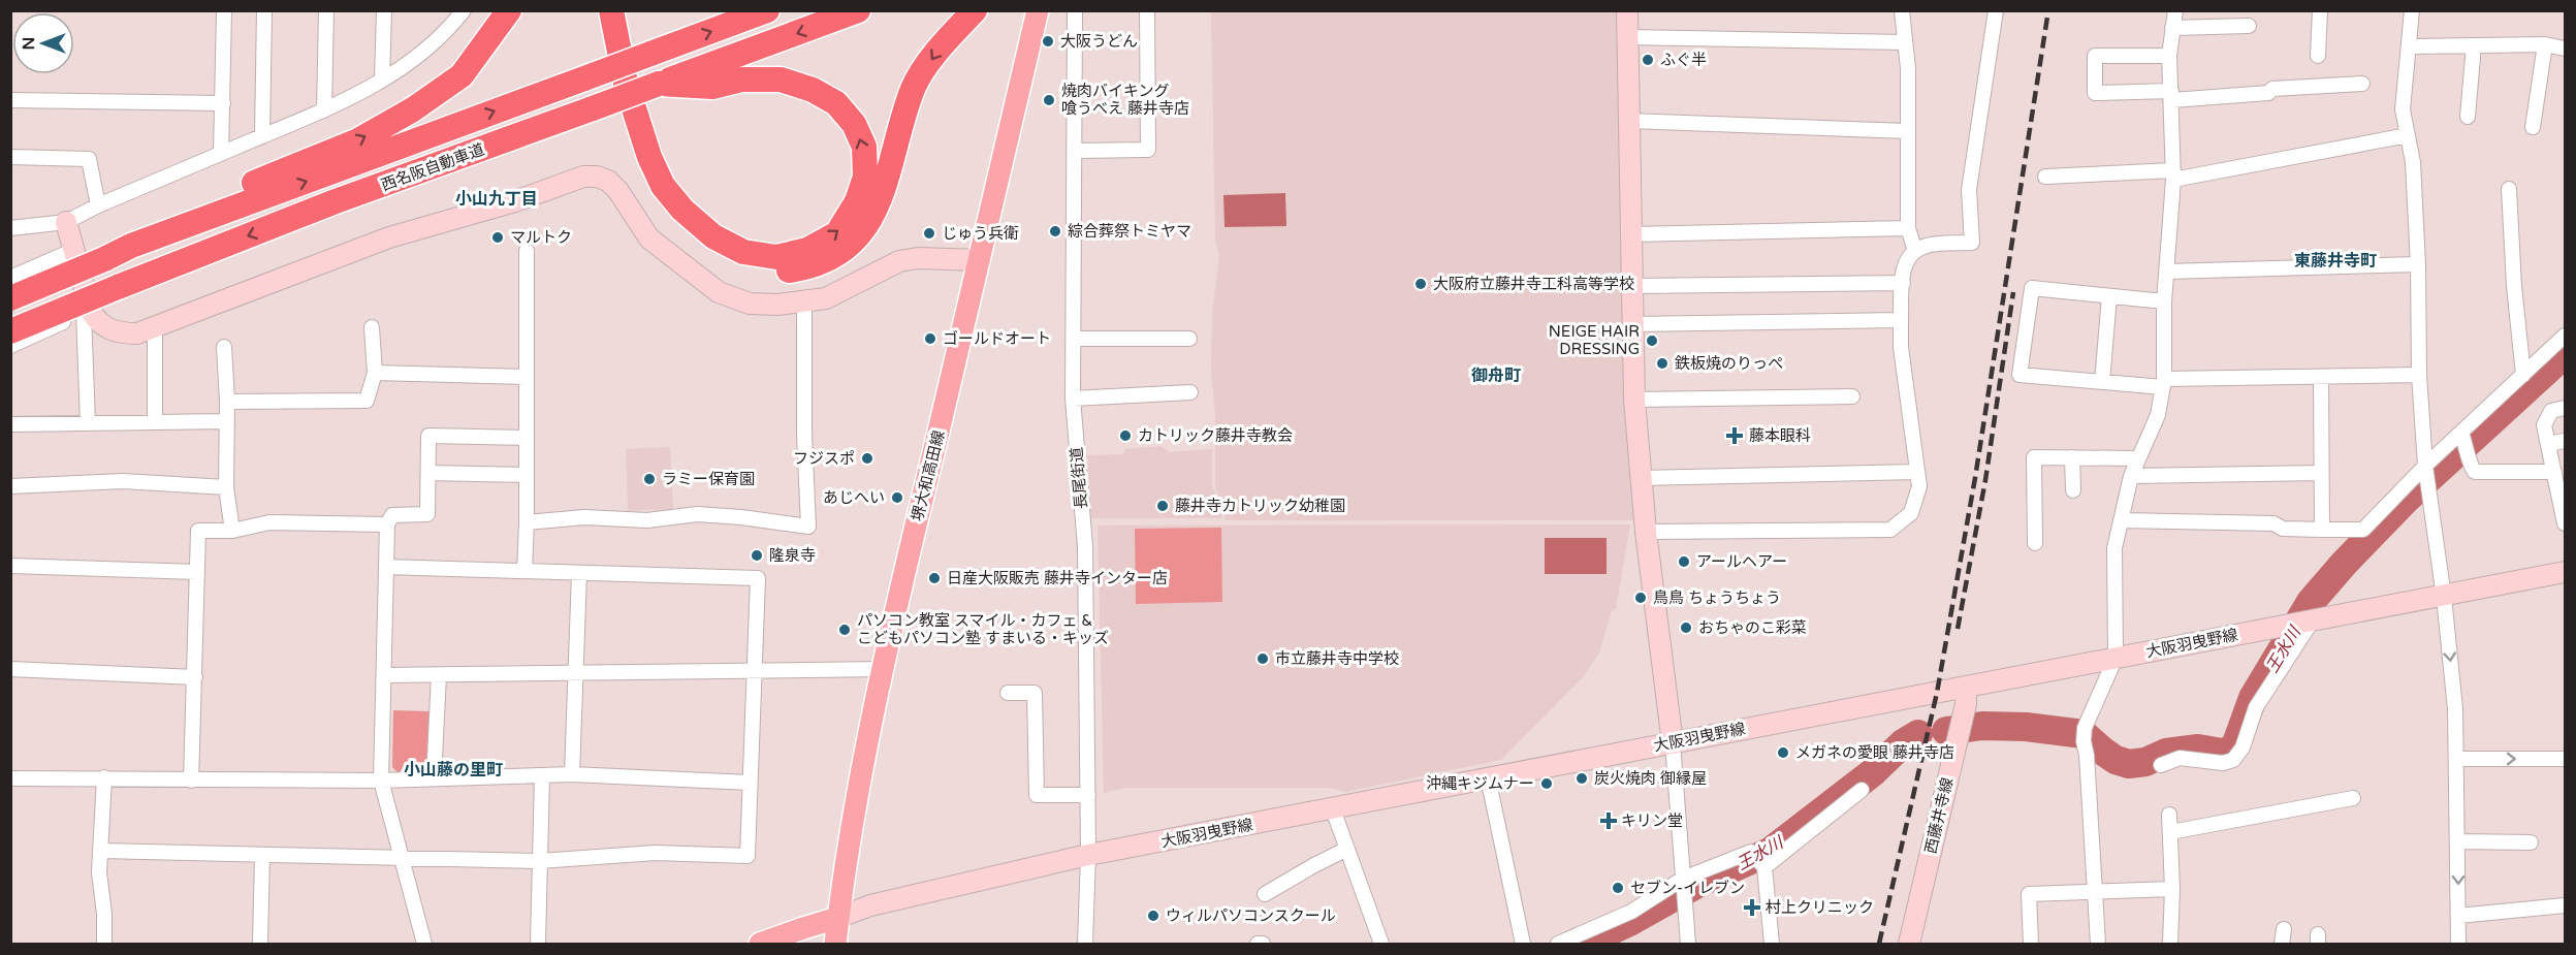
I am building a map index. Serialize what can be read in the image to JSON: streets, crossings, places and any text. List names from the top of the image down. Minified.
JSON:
{"streets":{"highway":["西名阪自動車道"],"main road":["堺大和高田線","大阪羽曳野線","西藤井寺線"],"street":["長尾街道"]},"crossings":[["堺大和高田線","大阪羽曳野線"],["長尾街道","大阪羽曳野線"],["大阪羽曳野線","西藤井寺線"]],"districts":["小山九丁目","東藤井寺町","御舟町","小山藤の里町"],"water":["王水川"],"places":{"other":["大阪うどん","ふぐ半","焼肉バイキング 喰うべえ 藤井寺店","綜合葬祭トミヤマ","じゅう兵衛","マルトク","大阪府立藤井寺工科高等学校","ゴールドオート","NEIGE HAIR DRESSING","鉄板焼のりっぺ","カトリック藤井寺教会","フジスポ","ラミー保育園","あじへい","藤井寺カトリック幼稚園","隆泉寺","アールヘアー","日産大阪販売 藤井寺インター店","鳥鳥 ちょうちょう","おちゃのこ彩菜","パソコン教室 スマイル・カフェ & こどもパソコン塾 すまいる・キッズ","市立藤井寺中学校","メガネの愛眼 藤井寺店","炭火焼肉 御縁屋","沖縄キジムナー","セブン-イレブン","ウィルパソコンスクール"],"health":["藤本眼科","キリン堂","村上クリニック"]},"north":"left"}
